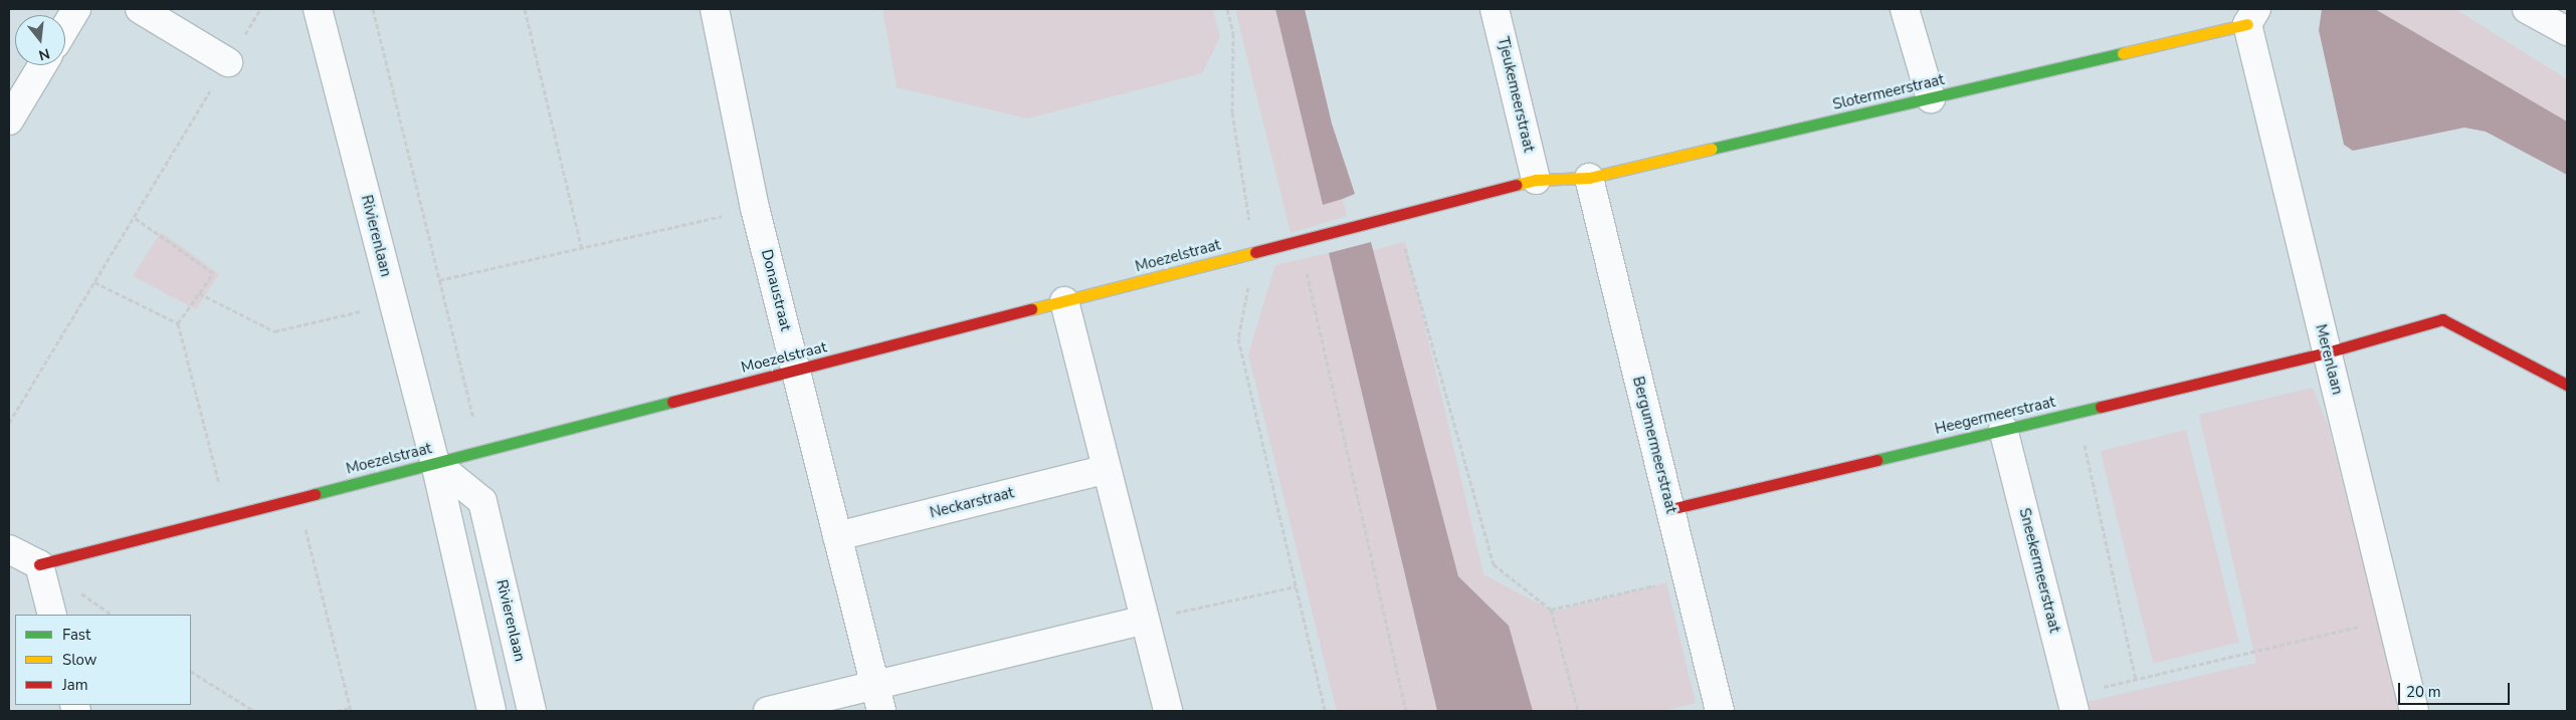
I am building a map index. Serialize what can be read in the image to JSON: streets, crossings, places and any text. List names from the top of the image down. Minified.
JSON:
{"streets":{"street":["Slotermeerstraat","Tjeukemeerstraat","Rivierenlaan","Moezelstraat","Donaustraat","Merenlaan","Heegermeerstraat","Bergumermeerstraat","Neckarstraat","Sneekermeerstraat"]},"crossings":[["Slotermeerstraat","Tjeukemeerstraat"],["Slotermeerstraat","Moezelstraat"],["Slotermeerstraat","Merenlaan"],["Slotermeerstraat","Bergumermeerstraat"],["Tjeukemeerstraat","Moezelstraat"],["Rivierenlaan","Moezelstraat"],["Moezelstraat","Donaustraat"],["Donaustraat","Neckarstraat"],["Merenlaan","Heegermeerstraat"],["Heegermeerstraat","Bergumermeerstraat"],["Heegermeerstraat","Sneekermeerstraat"]],"legend":["Fast","Slow","Jam"],"scale_bar":"20 m","north":"bottom"}
